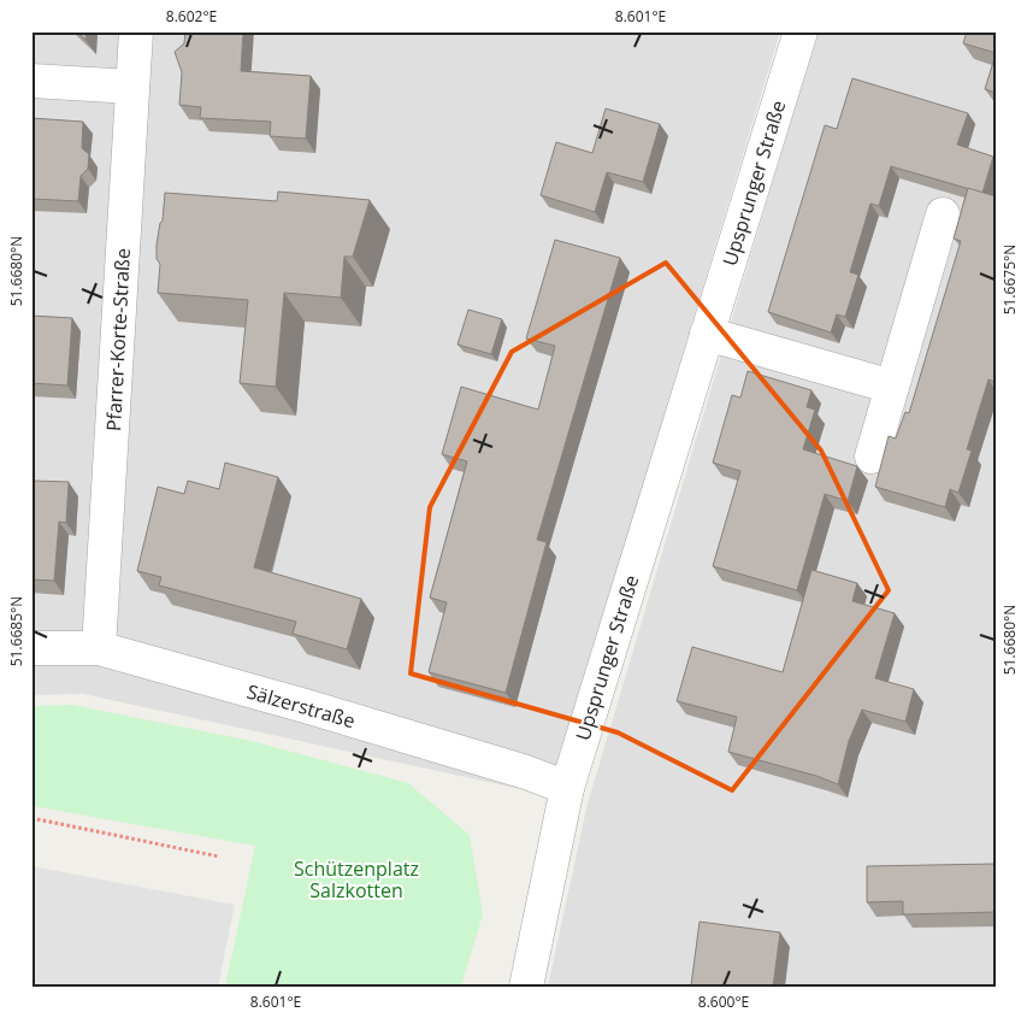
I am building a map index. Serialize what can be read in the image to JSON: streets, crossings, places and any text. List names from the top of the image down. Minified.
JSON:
{"streets":{"street":["Upsprunger Straße","Pfarrer-Korte-Straße","Sälzerstraße"]},"crossings":[["Upsprunger Straße","Sälzerstraße"],["Pfarrer-Korte-Straße","Sälzerstraße"]],"parks":["Schützenplatz Salzkotten"],"coordinates":["8.602°E","8.601°E","51.6680°N","51.6675°N","51.6685°N","8.600°E"]}
